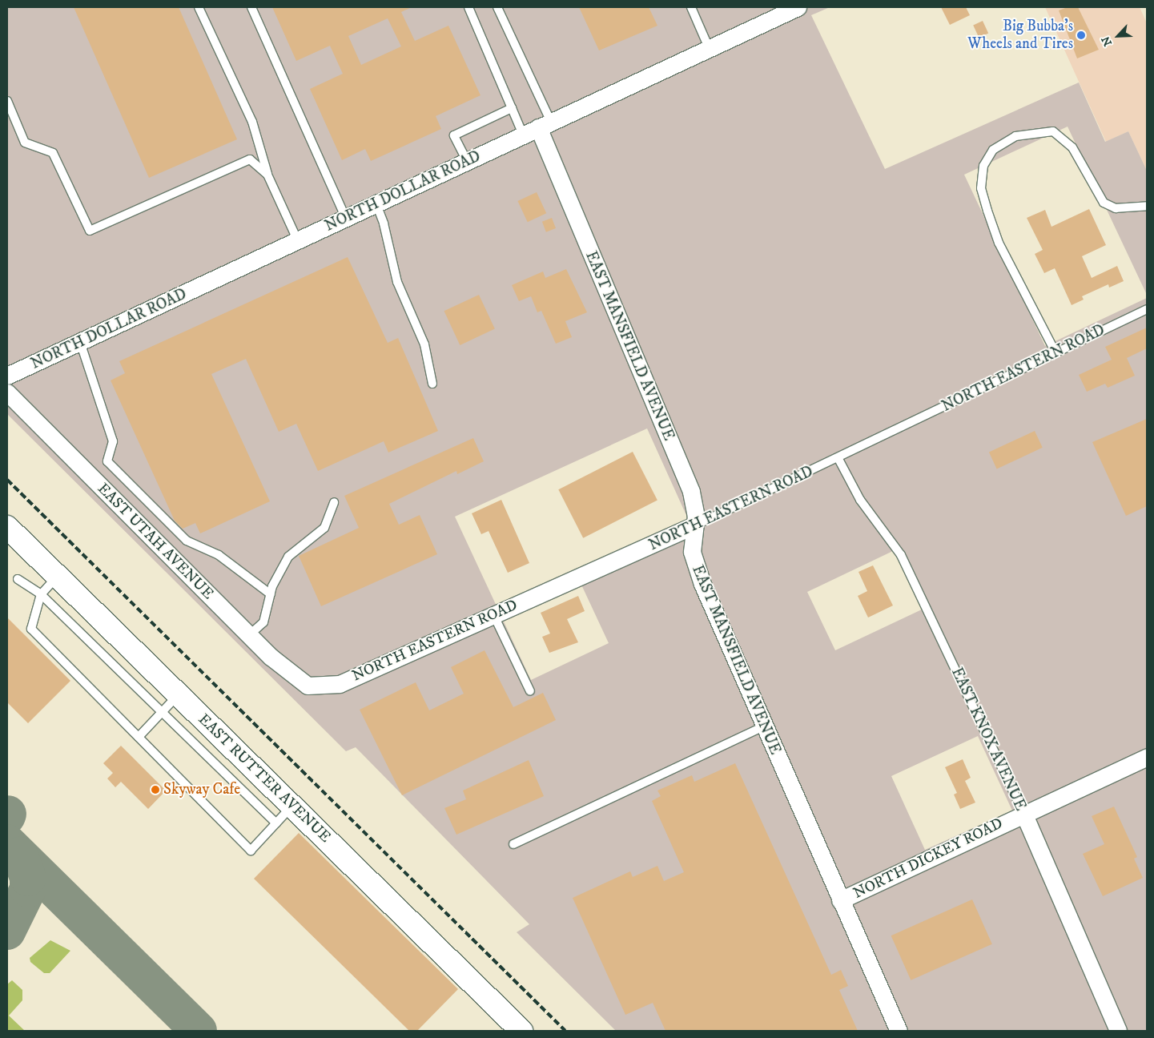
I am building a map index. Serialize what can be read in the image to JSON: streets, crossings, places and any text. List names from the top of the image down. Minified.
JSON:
{"streets":{"street":["NORTH DOLLAR ROAD","EAST MANSFIELD AVENUE","NORTH EASTERN ROAD","EAST UTAH AVENUE","EAST KNOX AVENUE","EAST RUTTER AVENUE","NORTH DICKEY ROAD"]},"crossings":[["NORTH DOLLAR ROAD","EAST MANSFIELD AVENUE"],["EAST MANSFIELD AVENUE","NORTH EASTERN ROAD"],["EAST MANSFIELD AVENUE","NORTH DICKEY ROAD"],["NORTH EASTERN ROAD","EAST UTAH AVENUE"],["NORTH EASTERN ROAD","EAST KNOX AVENUE"],["EAST KNOX AVENUE","NORTH DICKEY ROAD"]],"places":["Big Bubba's Wheels and Tires","Skyway Cafe"],"north":"bottom left"}
